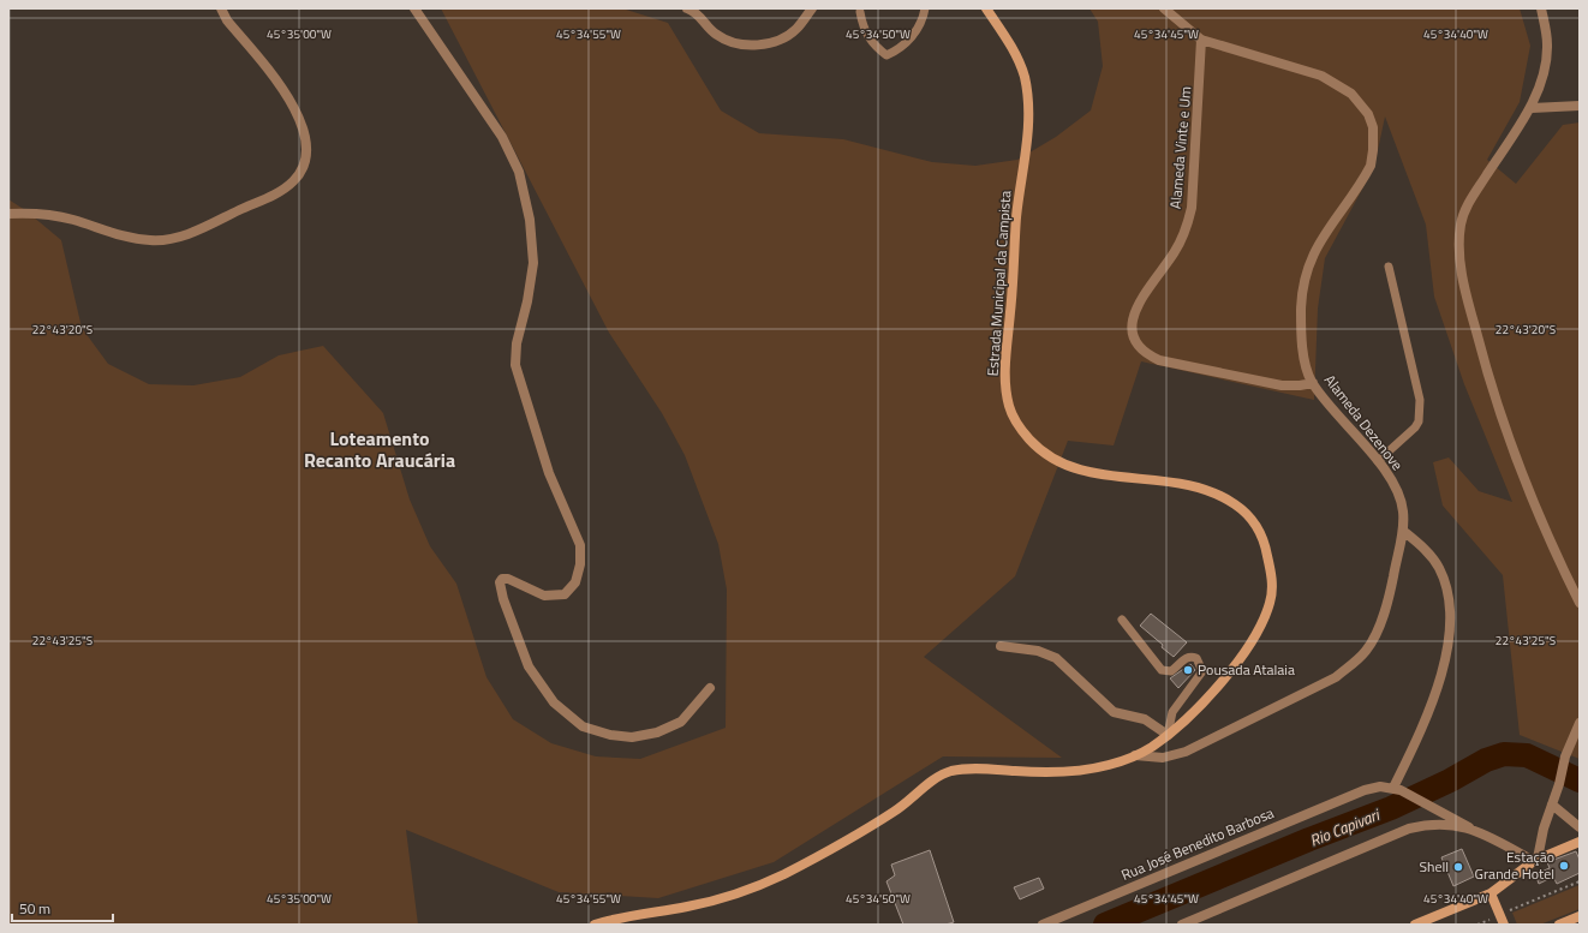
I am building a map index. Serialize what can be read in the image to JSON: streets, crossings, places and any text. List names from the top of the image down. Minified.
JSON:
{"streets":{"main road":["Estrada Municipal da Campista"],"street":["Alameda Vinte e Um","Alameda Dezenove","Rua José Benedito Barbosa"]},"crossings":[["Alameda Vinte e Um","Alameda Dezenove"],["Estrada Municipal da Campista","Alameda Dezenove"]],"districts":["Loteamento Recanto Araucária"],"water":["Rio Capivari"],"places":["Pousada Atalaia","Estação Grande Hotel","Shell"],"scale_bar":"50 m","coordinates":["45°35'00\"W","45°34'55\"W","45°34'50\"W","45°34'45\"W","45°34'40\"W","22°43'20\"S","22°43'25\"S"]}
